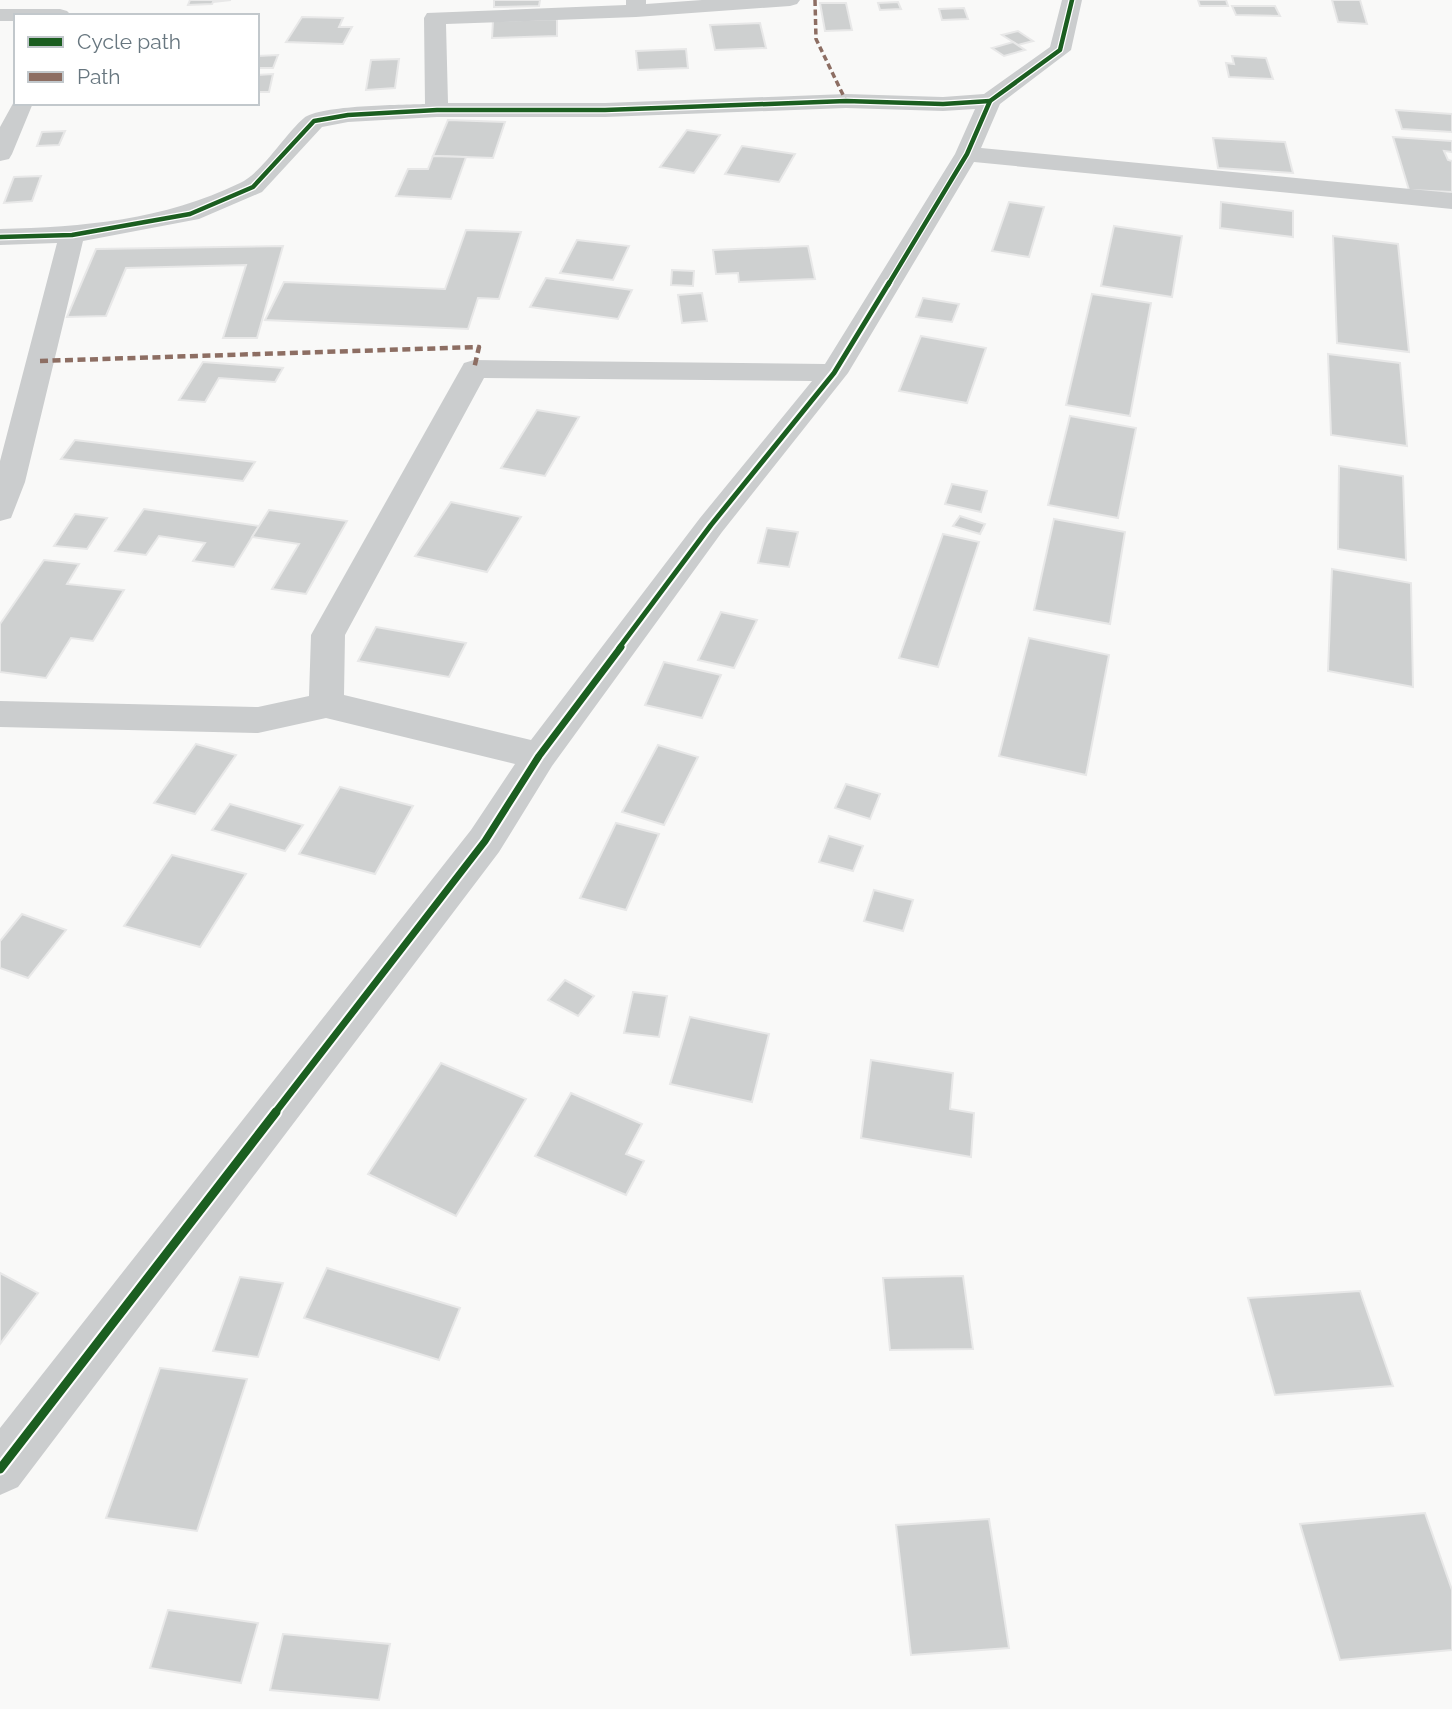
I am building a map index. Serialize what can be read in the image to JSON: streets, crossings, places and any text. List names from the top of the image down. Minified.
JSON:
{"legend":["Cycle path","Path"]}
